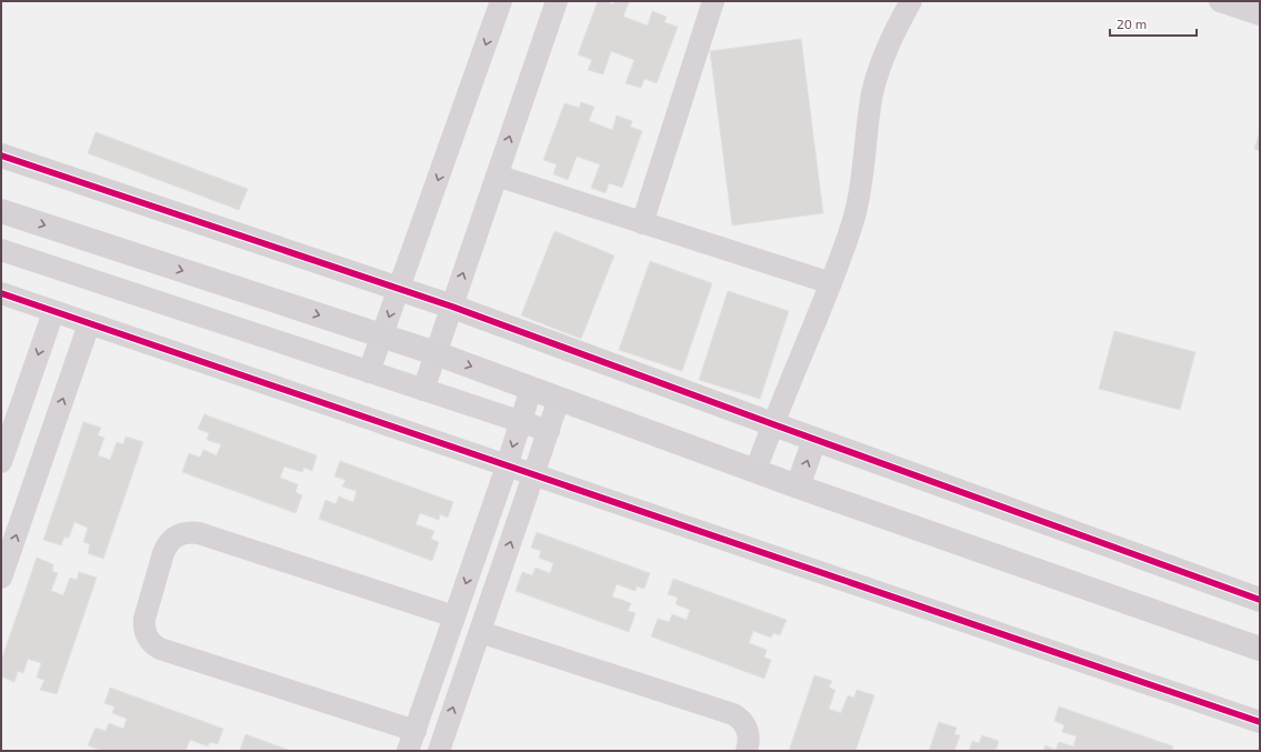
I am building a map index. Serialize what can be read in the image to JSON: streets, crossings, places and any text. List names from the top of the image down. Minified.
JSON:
{"scale_bar":"20 m"}
